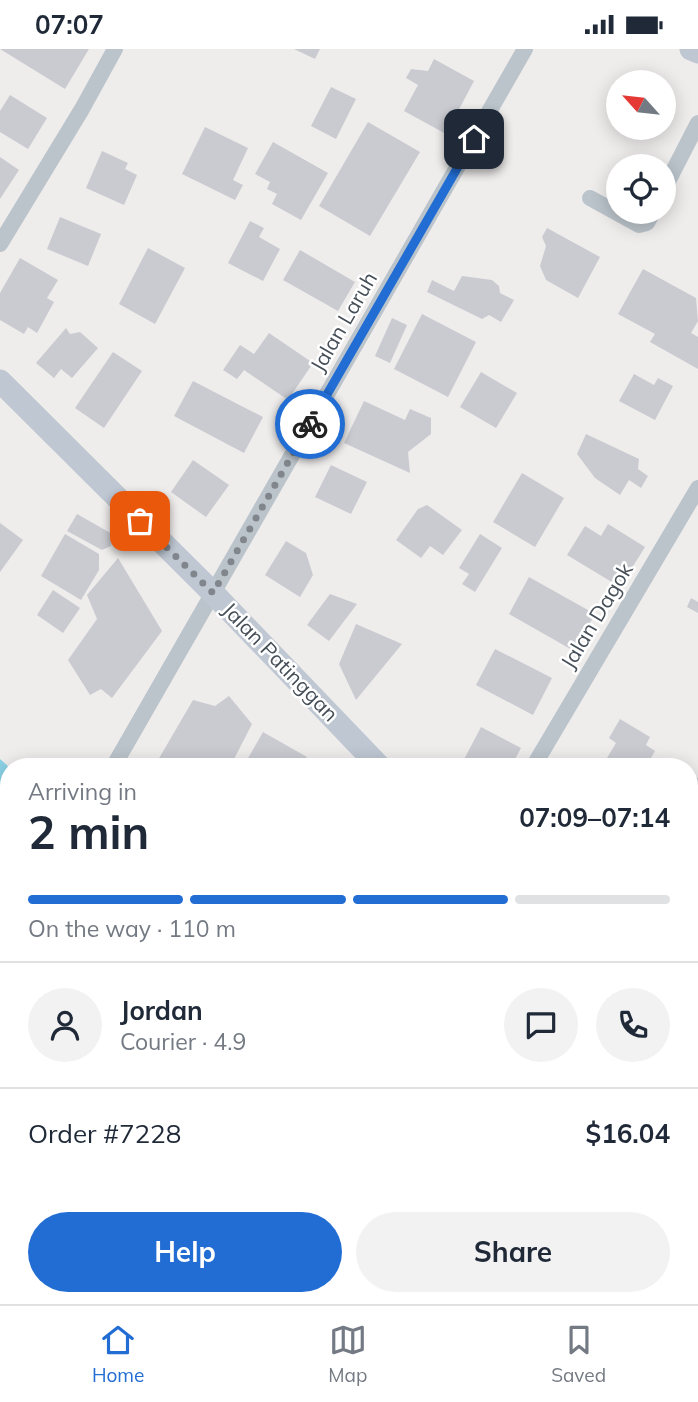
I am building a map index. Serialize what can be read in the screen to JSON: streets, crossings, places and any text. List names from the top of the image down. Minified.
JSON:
{"streets":{"main road":["Jalan Patinggan"],"street":["Jalan Laruh","Jalan Dagok"]},"crossings":[["Jalan Laruh","Jalan Patinggan"]],"north":"top left","page":{"status":"07:07","heading":["2 min","Arriving in","07:09–07:14"],"panel":["Jordan","Courier · 4.9","Order #7228","$16.04"],"bar":"On the way · 110 m","buttons":["Help","Share"],"tabs":["Home","Map","Saved"]}}
